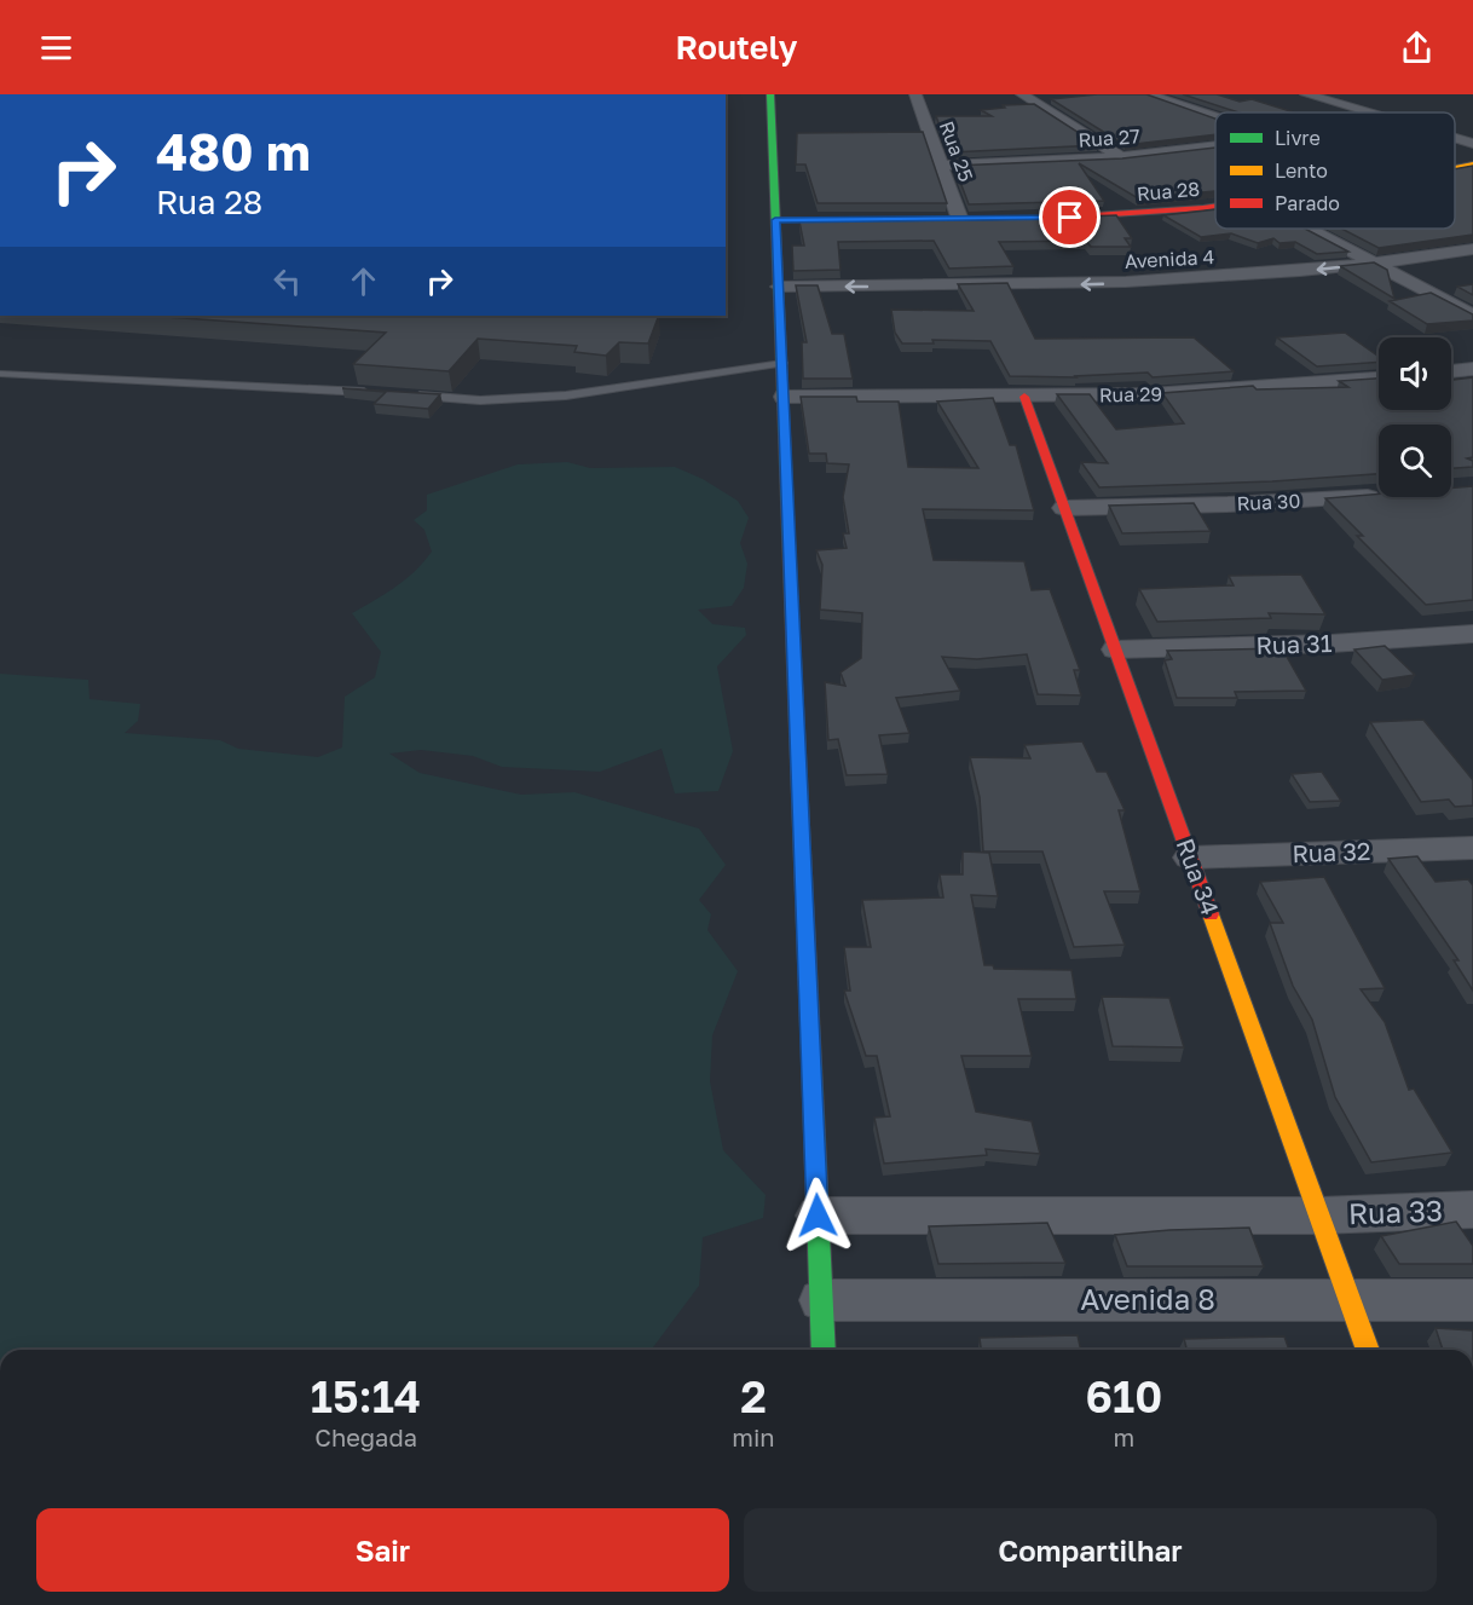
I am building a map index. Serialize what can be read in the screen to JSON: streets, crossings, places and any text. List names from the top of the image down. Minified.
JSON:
{"streets":{"street":["Rua 27","Rua 25","Rua 28","Avenida 4","Rua 29","Rua 30","Rua 31","Rua 32","Rua 34","Rua 33","Avenida 8"]},"crossings":[["Rua 27","Rua 25"],["Rua 29","Rua 34"],["Rua 30","Rua 34"],["Rua 31","Rua 34"],["Rua 32","Rua 34"],["Rua 34","Rua 33"],["Rua 34","Avenida 8"]],"legend":["Livre","Lento","Parado"],"page":{"header":"Routely","turn":["480 m","Rua 28"],"eta":["15:14","Chegada","2","min","610","m"],"buttons":["Sair","Compartilhar"]}}
